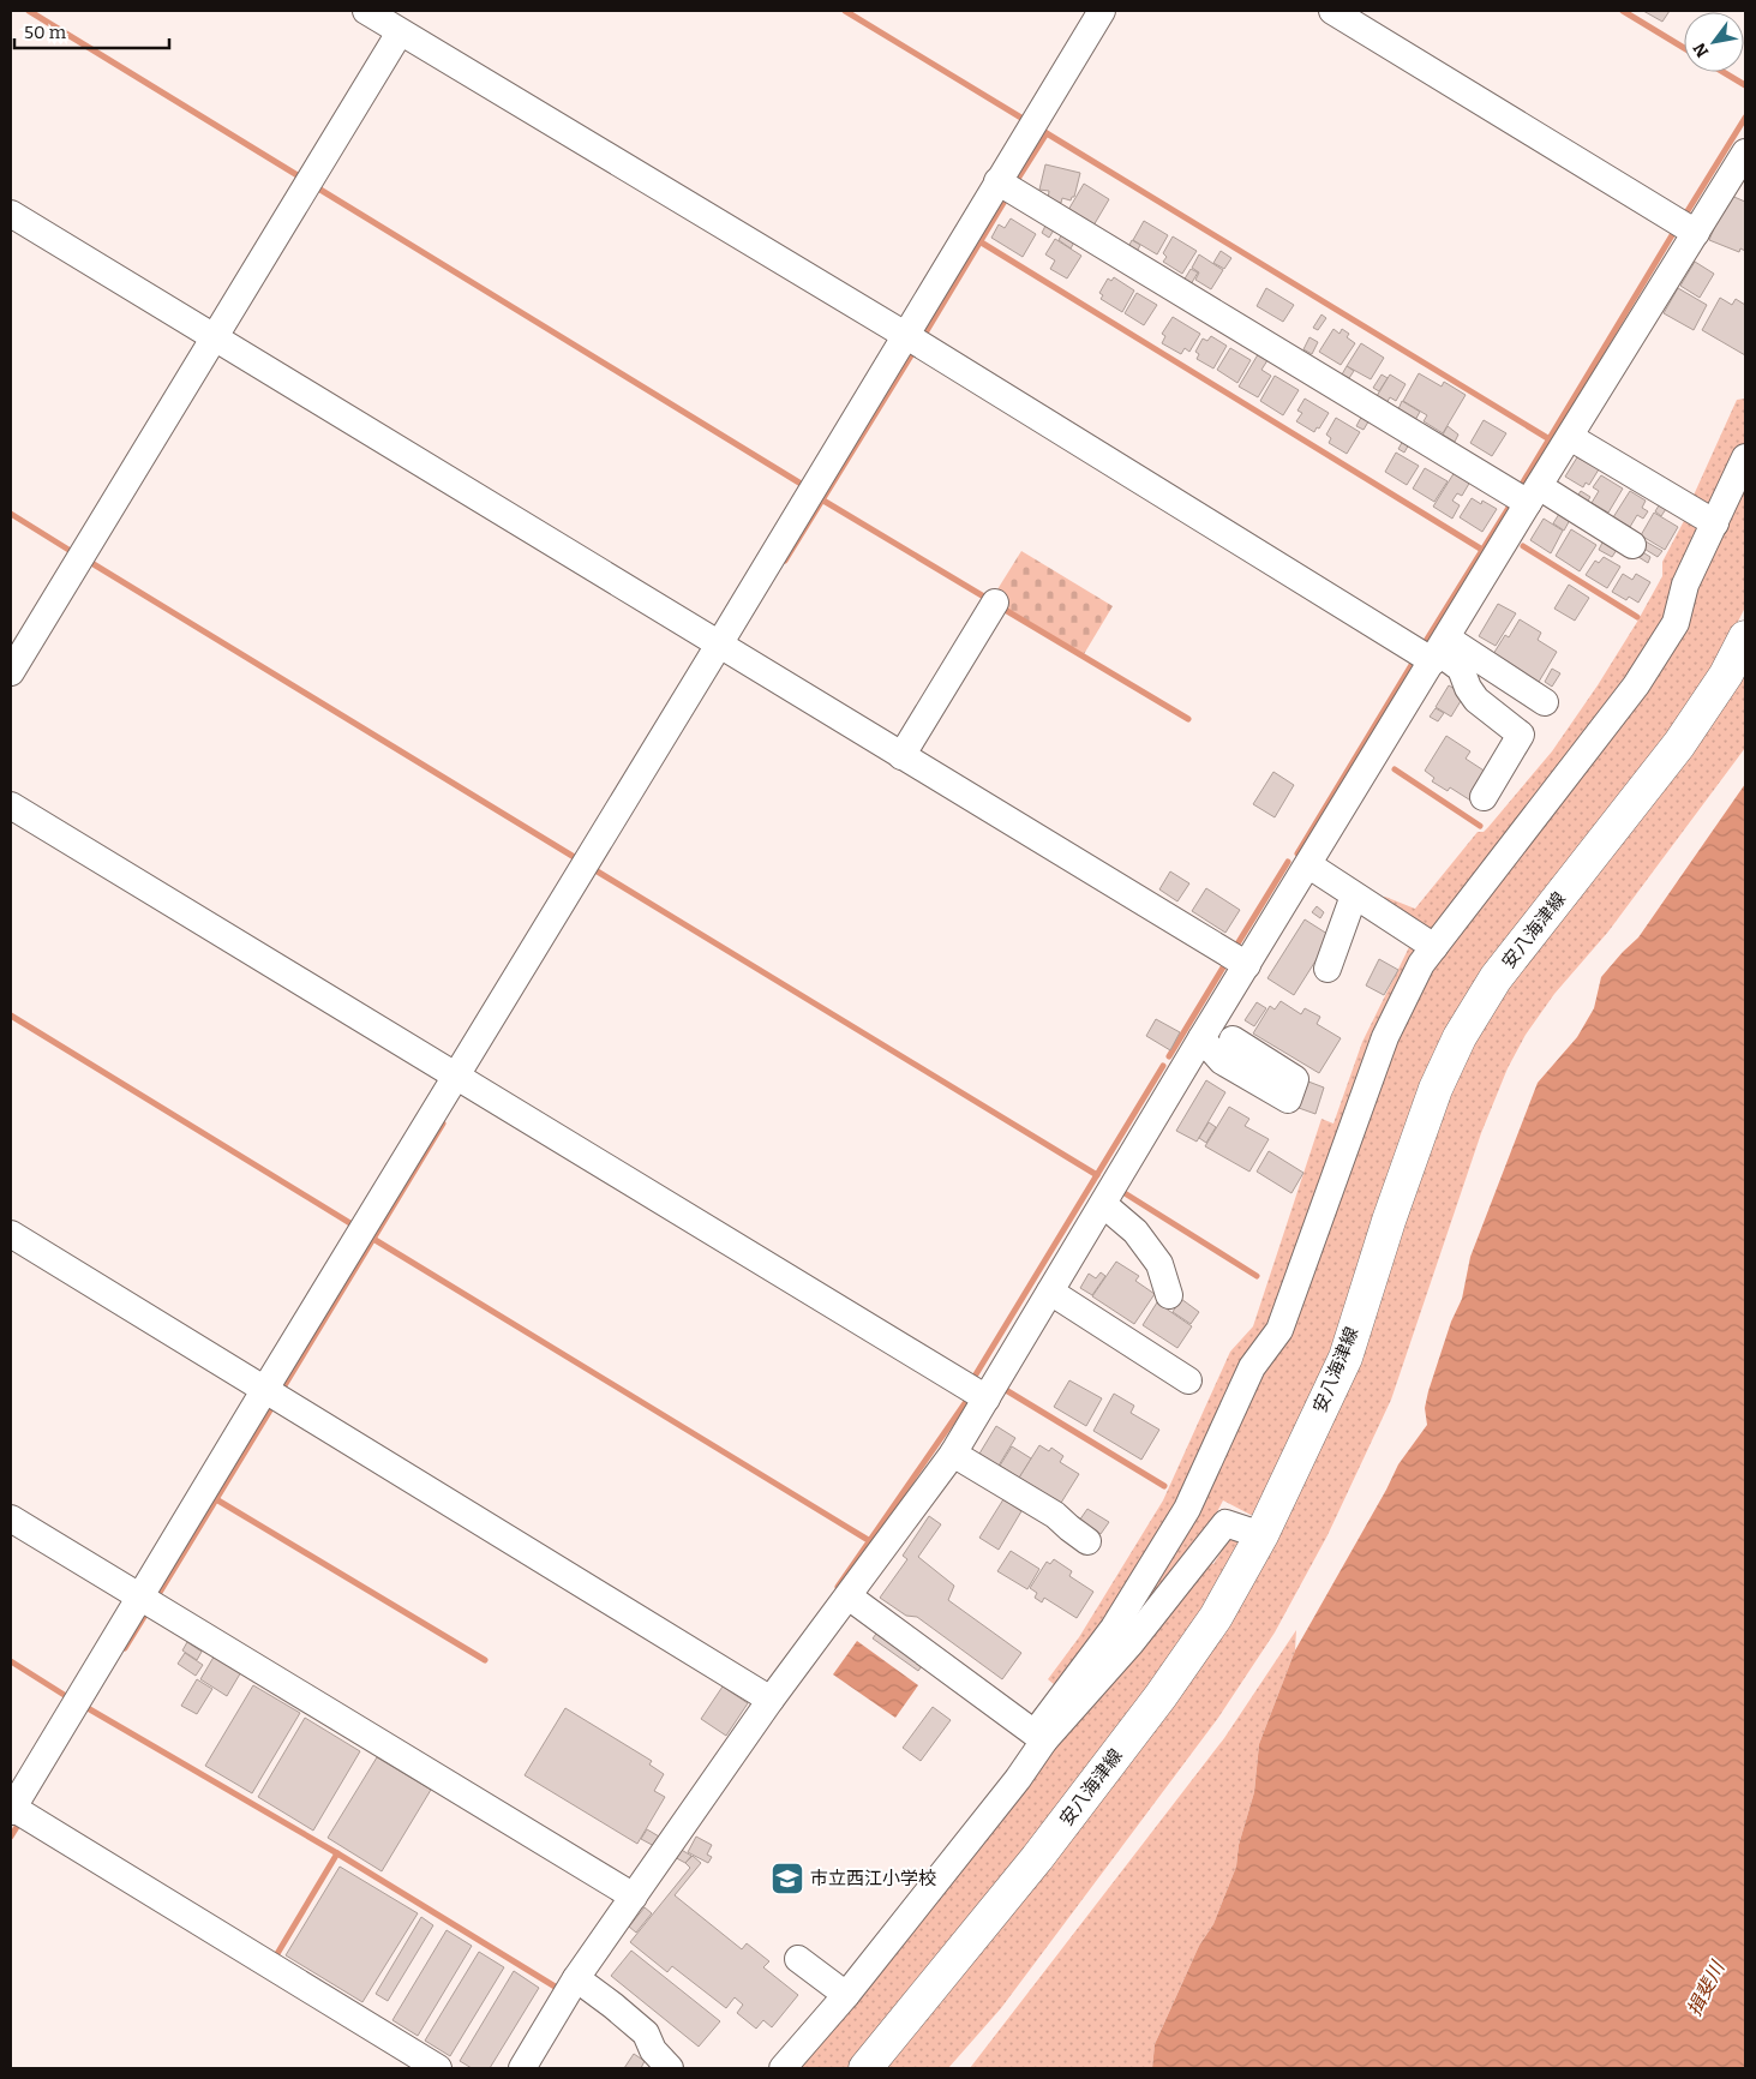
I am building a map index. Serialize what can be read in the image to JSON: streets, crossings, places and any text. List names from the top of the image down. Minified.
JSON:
{"streets":{"main road":["安八海津線"]},"water":["揖斐川"],"places":{"school or university":["市立西江小学校"]},"scale_bar":"50 m","north":"bottom left"}
